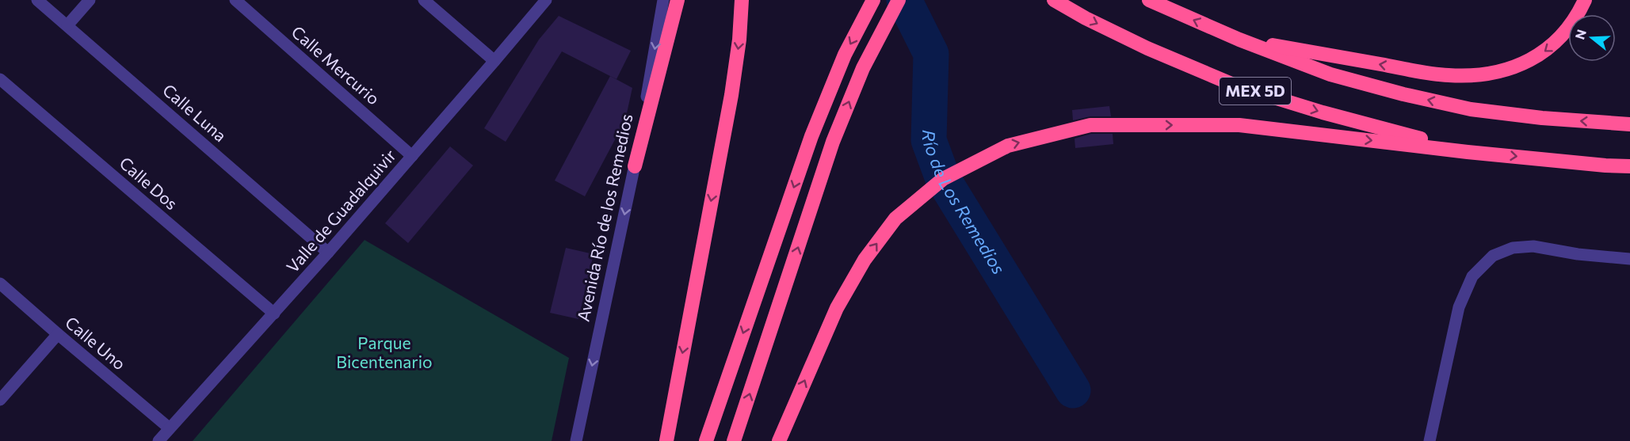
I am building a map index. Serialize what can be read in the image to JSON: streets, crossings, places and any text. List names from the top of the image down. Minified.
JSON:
{"streets":{"highway":["MEX 5D"],"street":["Calle Mercurio","Calle Luna","Calle Dos","Valle de Guadalquivir","Avenida Río de los Remedios","Calle Uno"]},"crossings":[["Calle Mercurio","Valle de Guadalquivir"],["Calle Luna","Valle de Guadalquivir"],["Calle Dos","Valle de Guadalquivir"],["Valle de Guadalquivir","Calle Uno"]],"one_way":["Avenida Río de los Remedios"],"water":["Río de Los Remedios"],"parks":["Parque Bicentenario"],"north":"left"}
